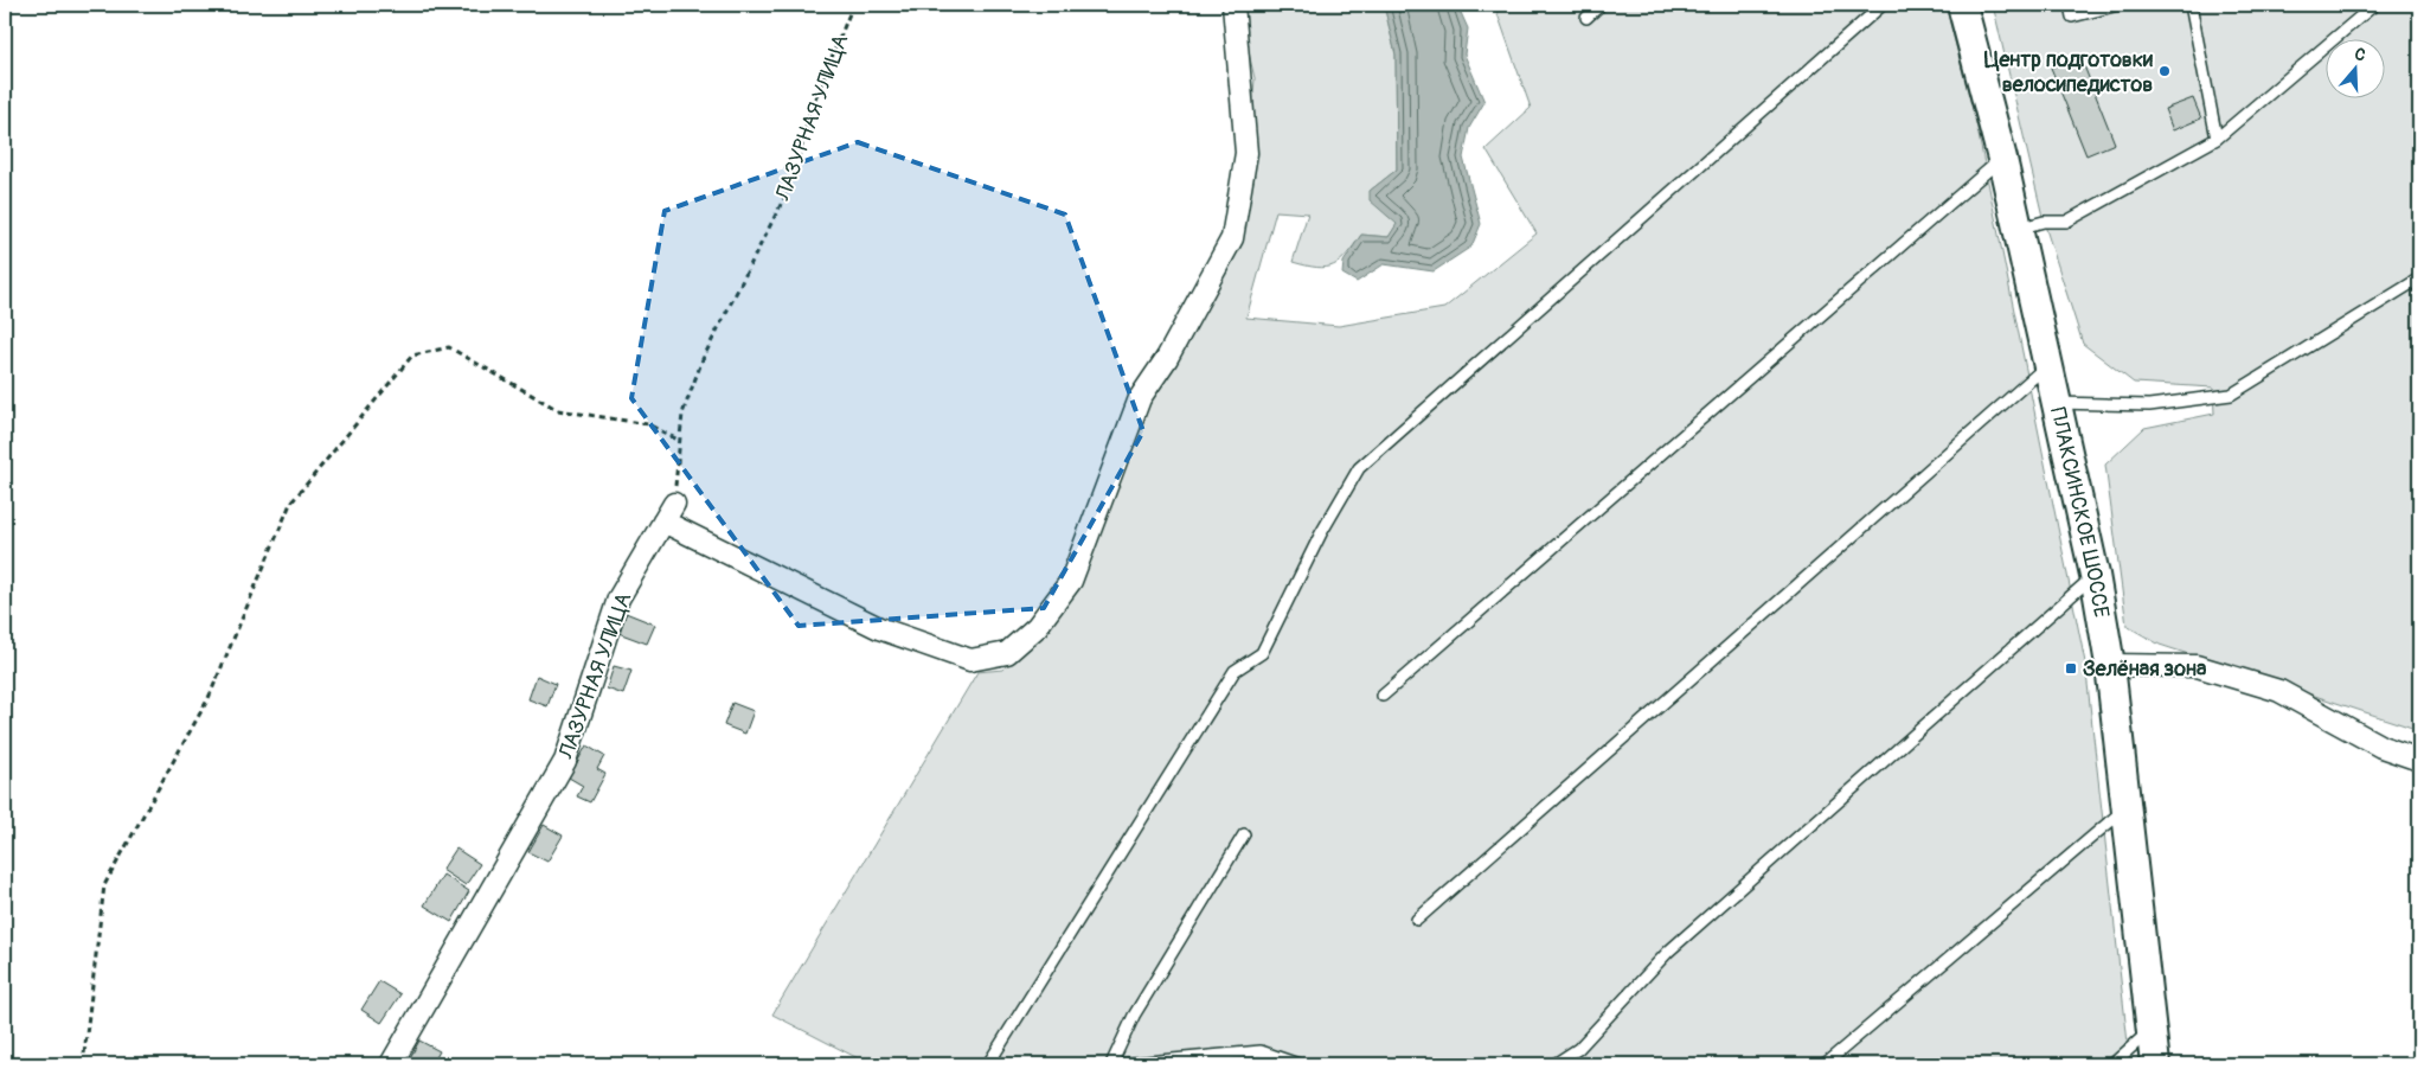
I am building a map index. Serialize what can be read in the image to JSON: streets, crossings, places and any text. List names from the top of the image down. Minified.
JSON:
{"streets":{"main road":["ПЛАКСИНСКОЕ ШОССЕ"],"street":["ЛАЗУРНАЯ УЛИЦА"]},"places":{"other":["Центр подготовки велосипедистов"],"transit":["Зелёная зона"]},"north":"top"}
